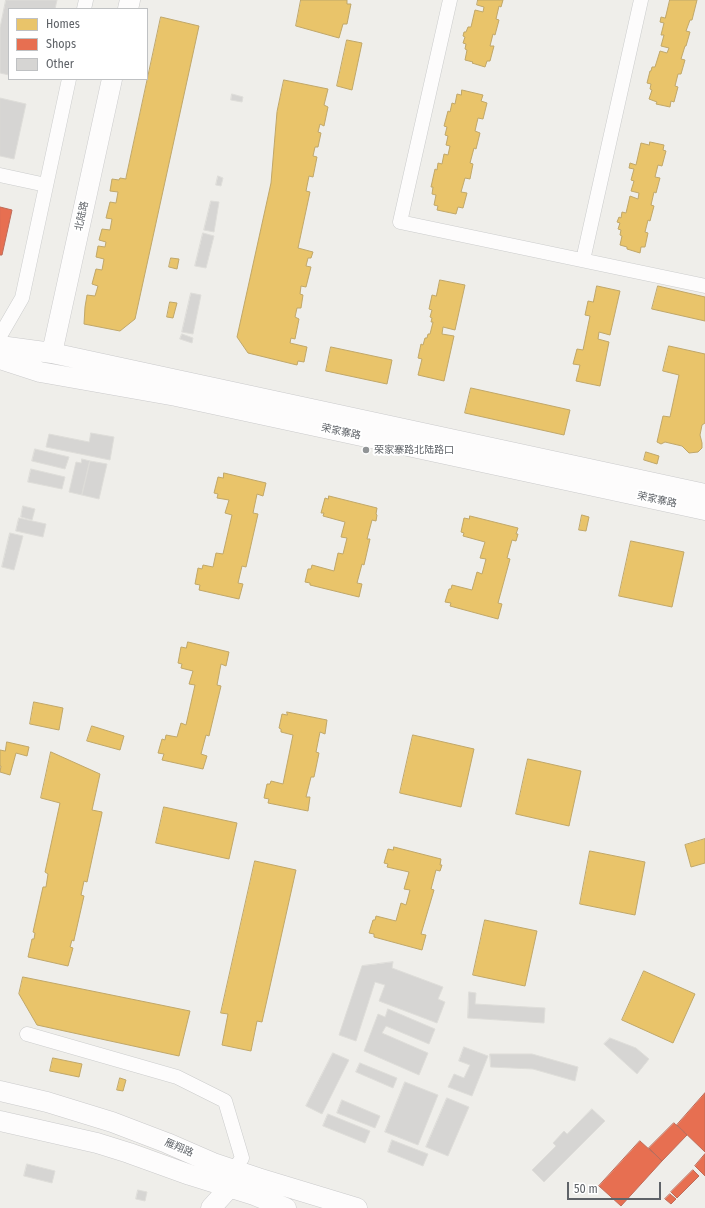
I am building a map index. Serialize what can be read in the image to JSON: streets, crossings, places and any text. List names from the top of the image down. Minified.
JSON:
{"streets":{"street":["北陆路","荣家寨路","雁翔路"]},"crossings":[["北陆路","荣家寨路"]],"places":["荣家寨路北陆路口"],"legend":["Homes","Shops","Other"],"scale_bar":"50 m"}
